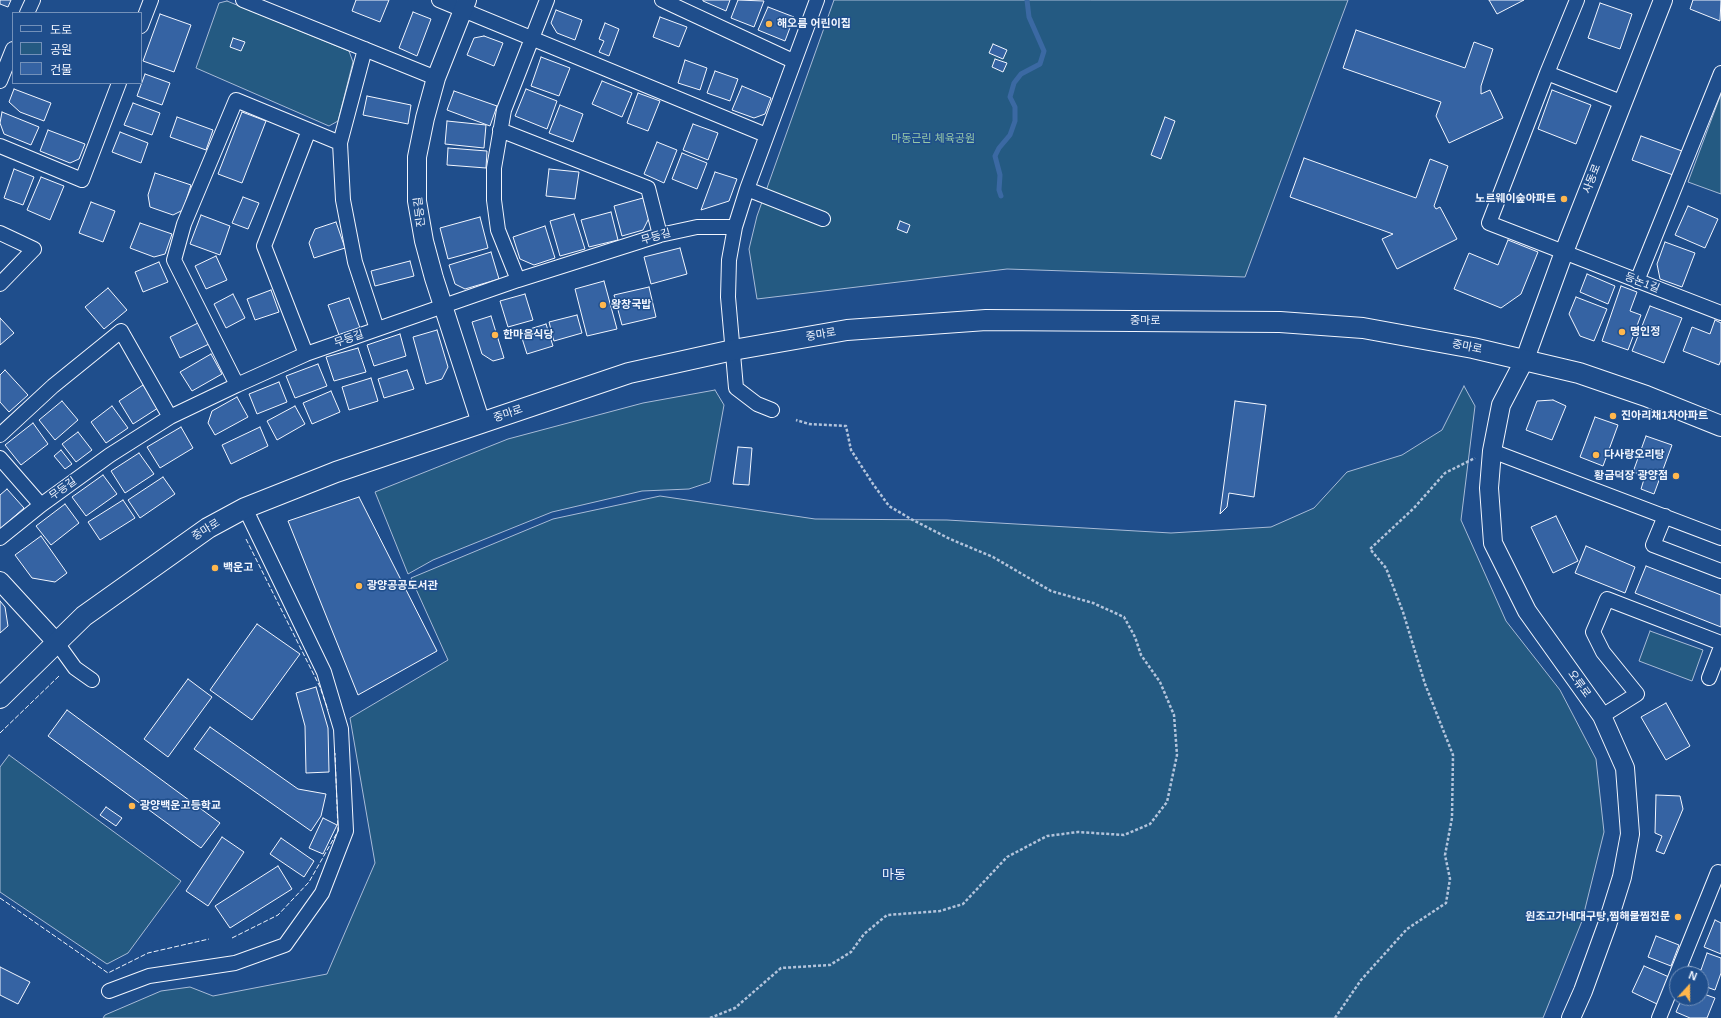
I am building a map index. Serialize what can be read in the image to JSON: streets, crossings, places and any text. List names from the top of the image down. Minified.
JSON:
{"streets":{"main road":["중마로"],"street":["사동로","진등길","무등길","등논1길","오류로"]},"crossings":[["사동로","등논1길"],["사동로","중마로"],["사동로","오류로"],["진등길","무등길"],["진등길","중마로"],["중마로","오류로"]],"districts":["마동"],"parks":["마동근린 체육공원"],"places":["해오름 어린이집","노르웨이숲아파트","왕창국밥","명인정","한마음식당","진아리채1차아파트","다사랑오리탕","황금덕장 광양점","백운고","광양공공도서관","광양백운고등학교","원조고가네대구탕,찜해물찜전문"],"legend":["도로","공원","건물"],"north":"top"}
